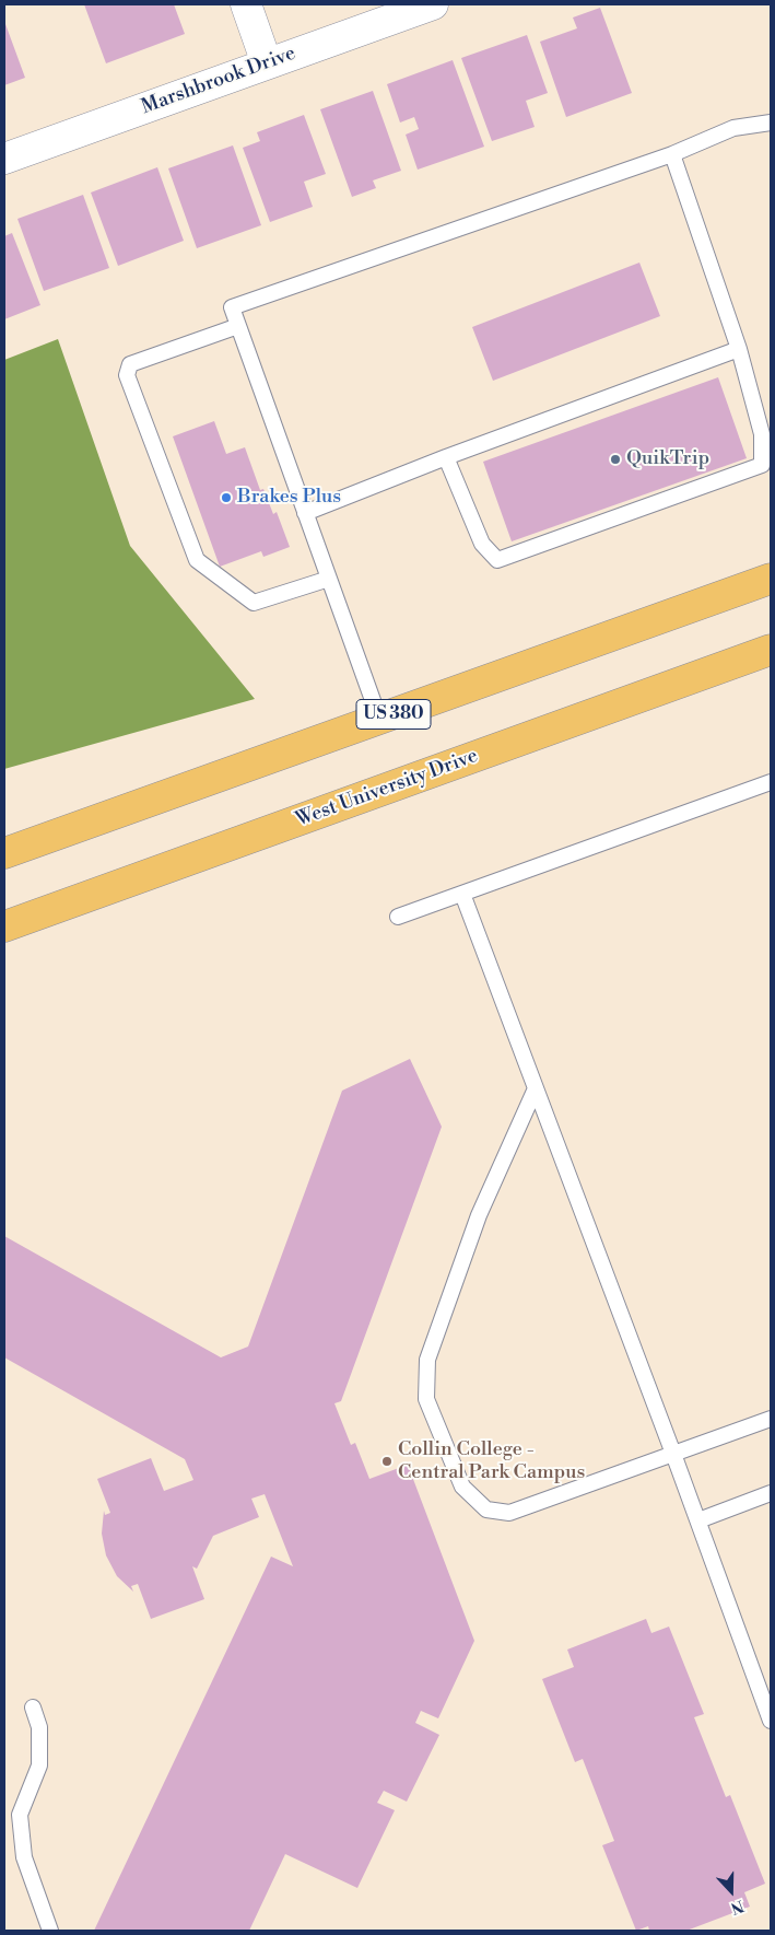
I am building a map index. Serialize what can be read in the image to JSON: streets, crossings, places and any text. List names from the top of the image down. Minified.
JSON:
{"streets":{"highway":["US 380","West University Drive"],"street":["Marshbrook Drive"]},"places":["QuikTrip","Brakes Plus","Collin College - Central Park Campus"],"north":"bottom"}
